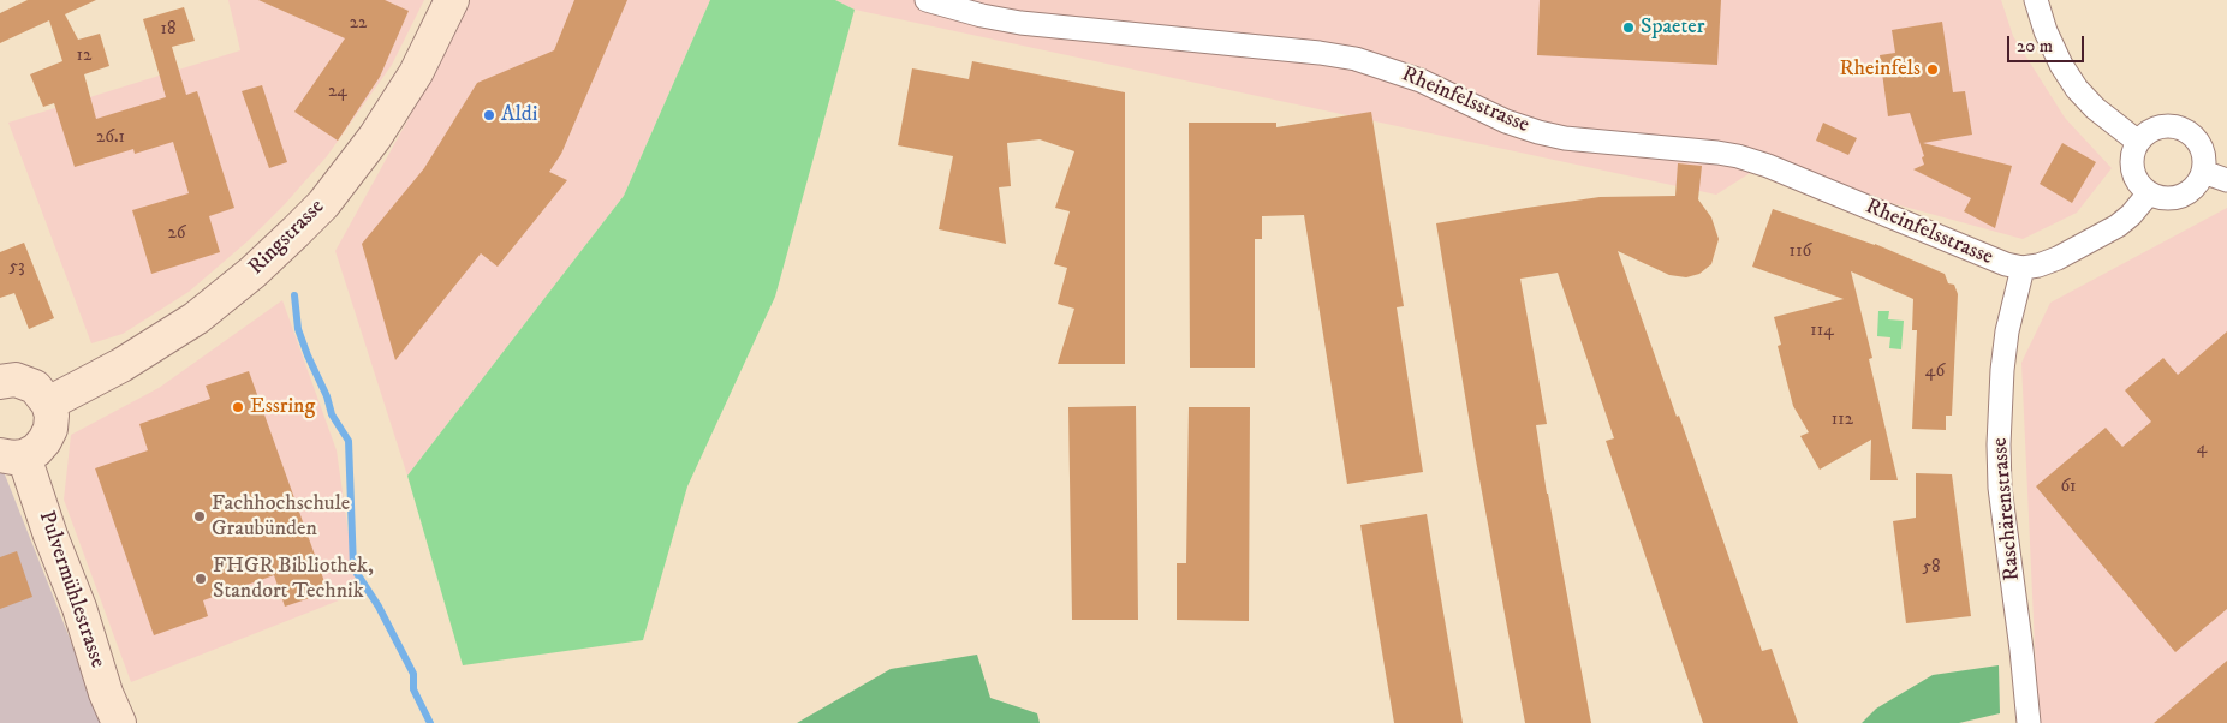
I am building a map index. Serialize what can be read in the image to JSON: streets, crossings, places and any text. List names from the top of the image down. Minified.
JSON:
{"streets":{"main road":["Ringstrasse","Pulvermühlestrasse"],"street":["Rheinfelsstrasse","Raschärenstrasse"]},"crossings":[["Rheinfelsstrasse","Raschärenstrasse"]],"places":["Spaeter","Rheinfels","Aldi","Essring","Fachhochschule Graubünden","FHGR Bibliothek, Standort Technik"],"house_numbers":["22","18","12","24","26.1","26","116","53","114","46","112","4","61","58"],"scale_bar":"20 m"}
